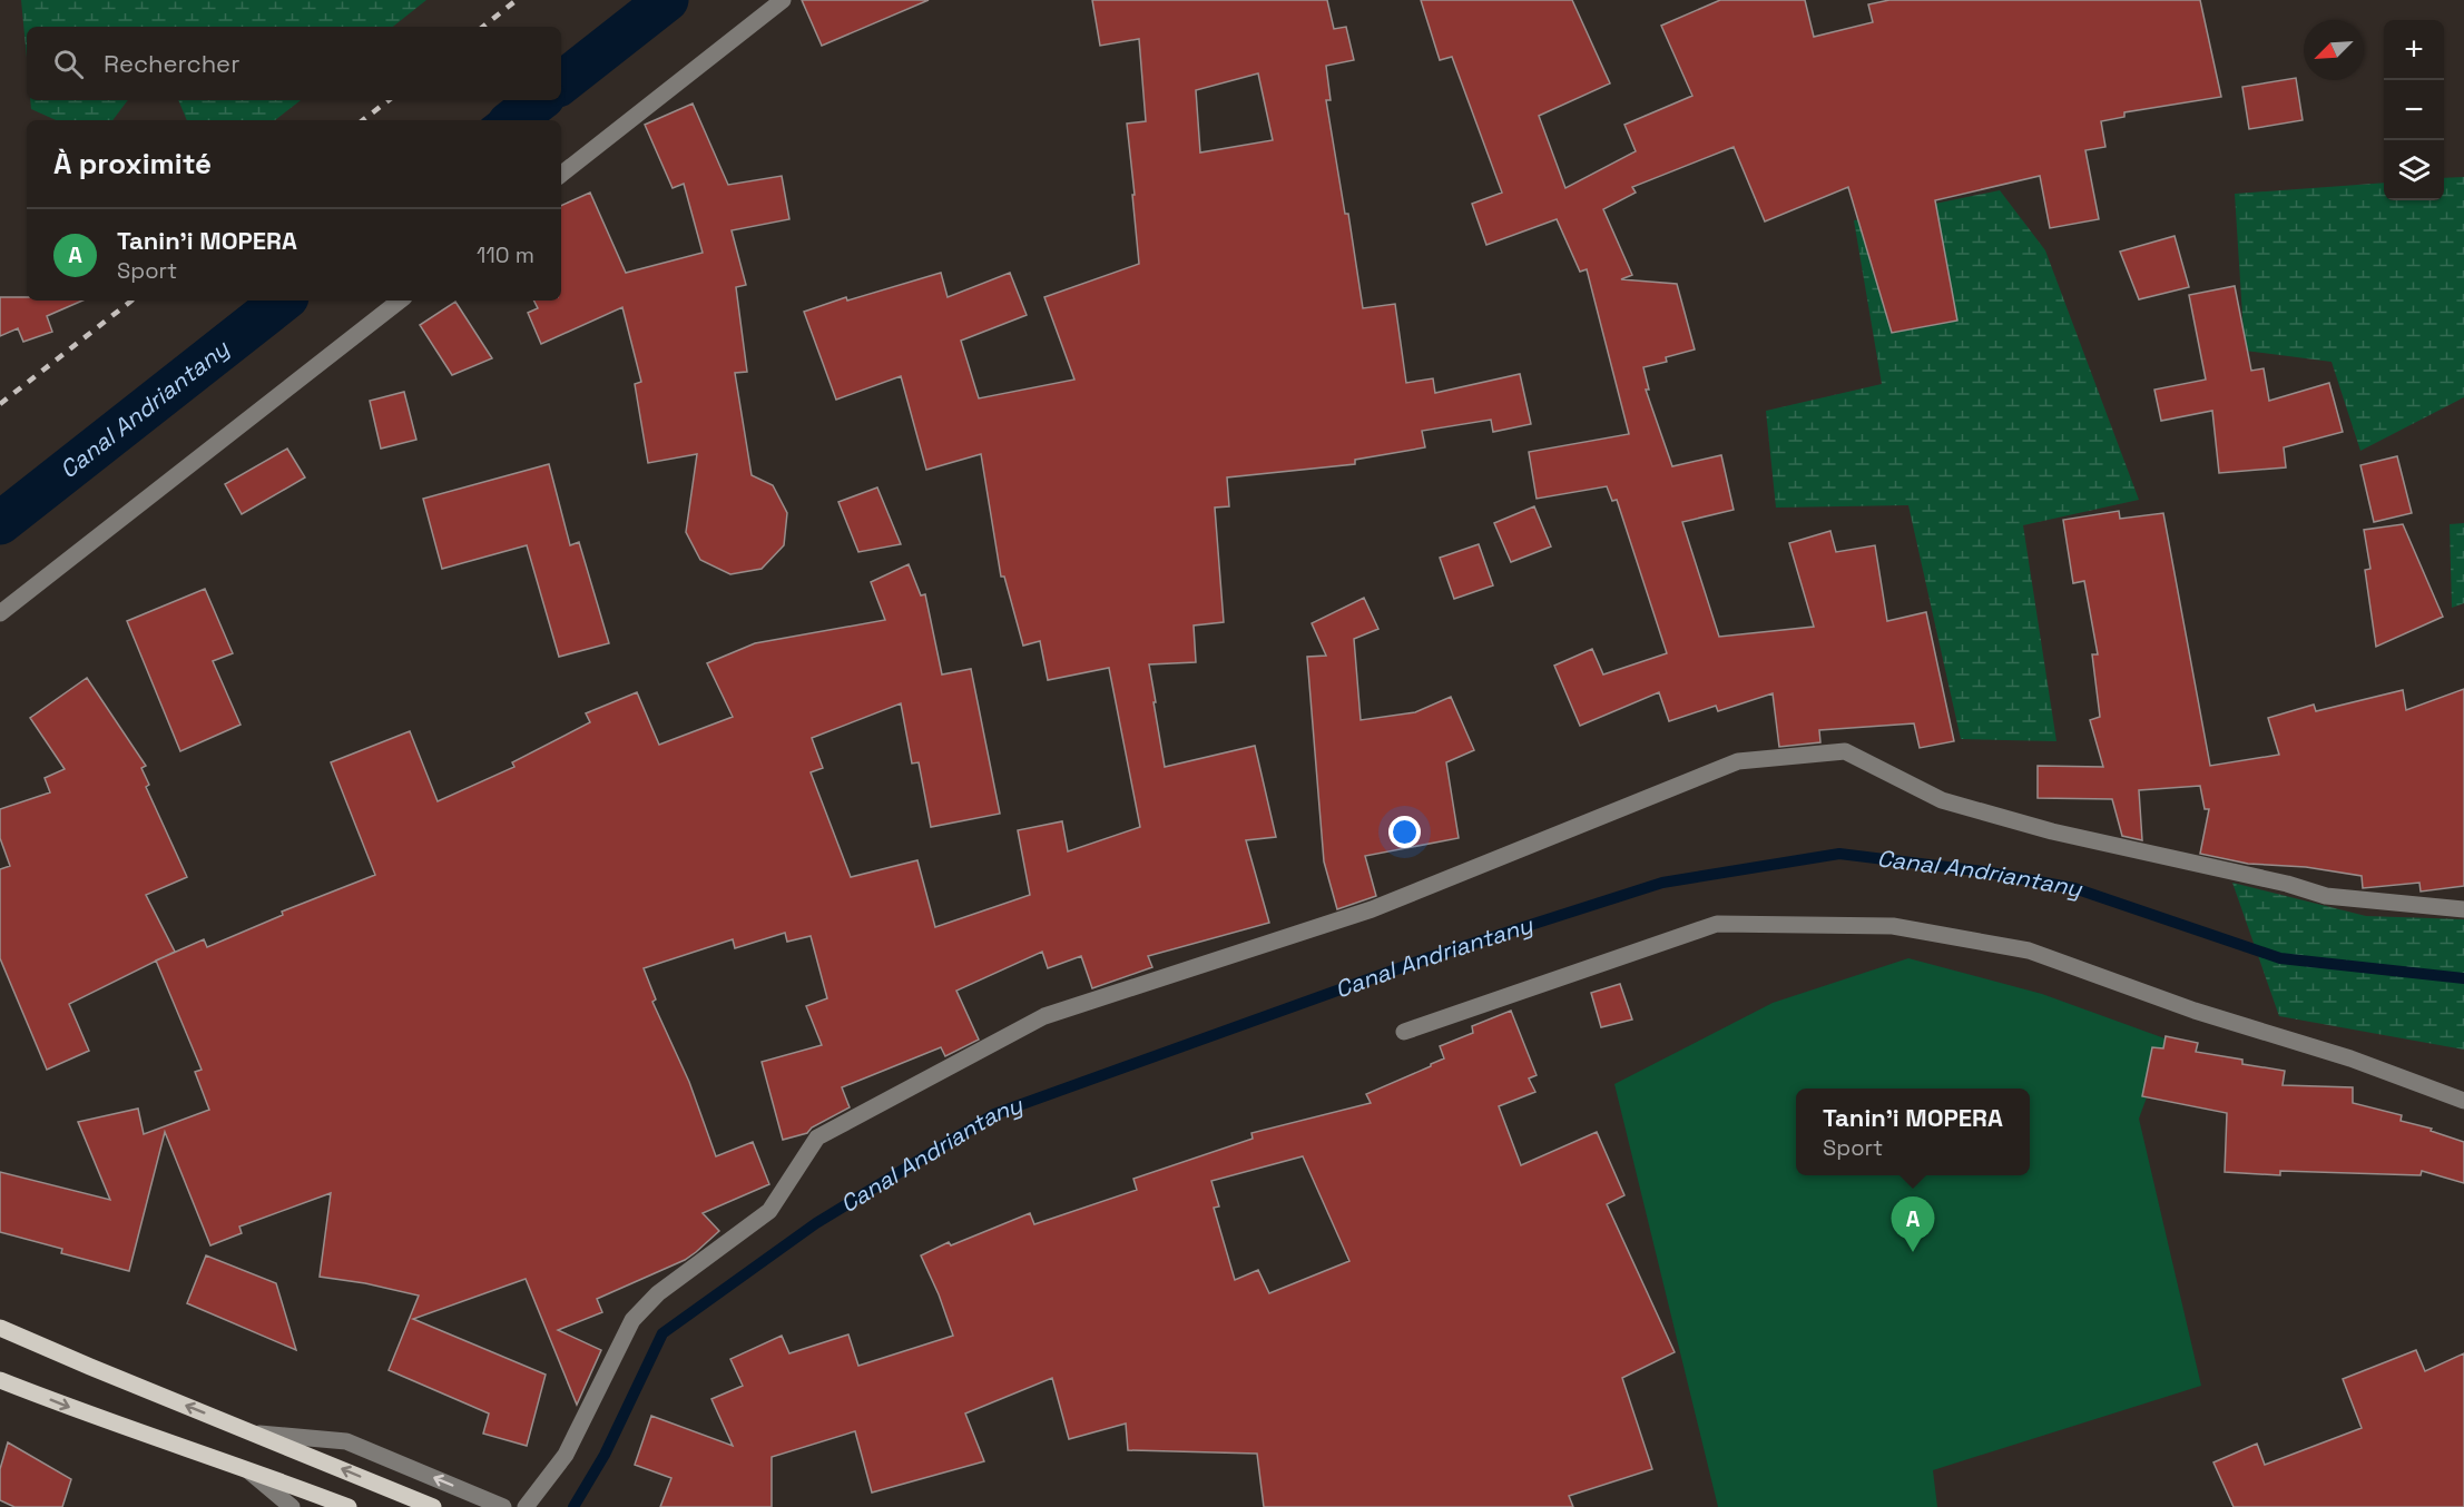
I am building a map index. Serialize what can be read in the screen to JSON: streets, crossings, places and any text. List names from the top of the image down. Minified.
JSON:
{"water":["Canal Andriantany"],"north":"bottom left","page":{"map_buttons":["+","−"],"search":"Rechercher","heading":"À proximité","list":[{"mark":"A","name":"Tanin'i MOPERA","note":"Sport","value":"110 m"}],"popup":["Tanin'i MOPERA","Sport"],"pins":"A"}}
